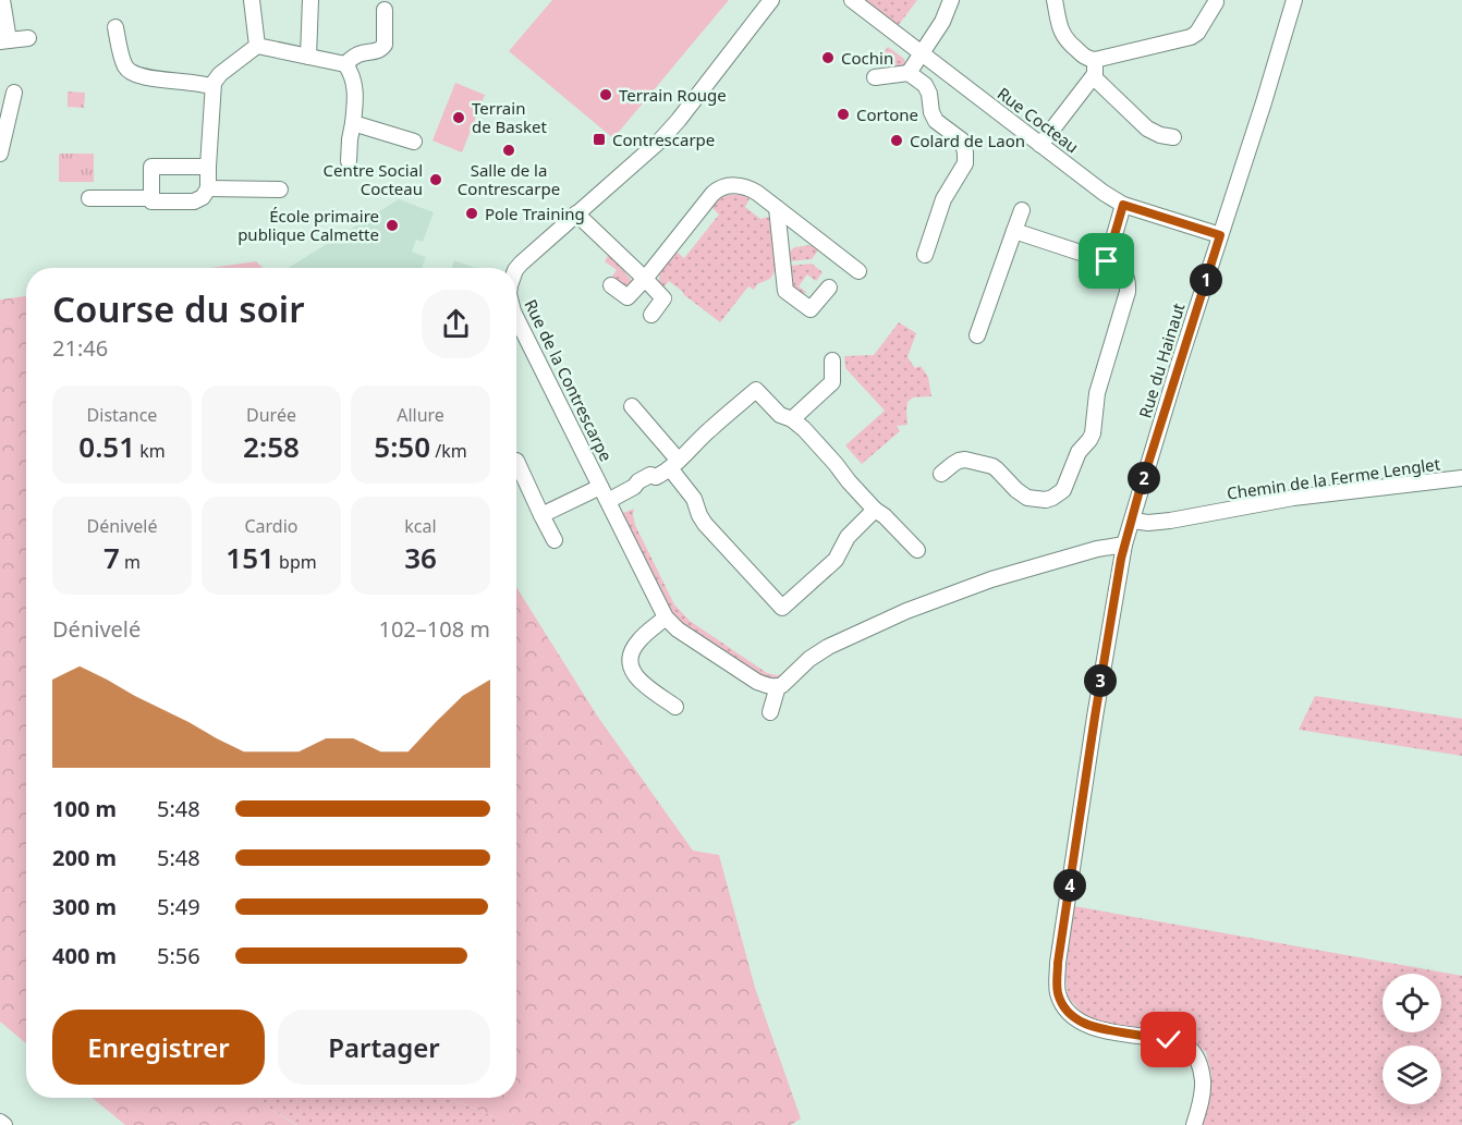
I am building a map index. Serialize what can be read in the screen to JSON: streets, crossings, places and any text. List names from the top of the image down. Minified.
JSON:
{"streets":{"street":["Rue Cocteau","Rue du Hainaut","Rue de la Contrescarpe","Chemin de la Ferme Lenglet"]},"crossings":[["Rue Cocteau","Rue du Hainaut"],["Rue du Hainaut","Chemin de la Ferme Lenglet"]],"places":{"other":["Cochin","Terrain Rouge","Cortone","Terrain de Basket","Colard de Laon","Salle de la Contrescarpe","Centre Social Cocteau","Pole Training","École primaire publique Calmette"],"transit":["Contrescarpe"]},"page":{"pins":["1","2","3","4"],"heading":["Course du soir","21:46"],"stats":[["Distance","0.51 km"],["Durée","2:58"],["Allure","5:50 /km"],["Dénivelé","7 m"],["Cardio","151 bpm"],["kcal","36"]],"chart":["Dénivelé","102–108 m"],"list":[{"name":"100 m","note":"5:48"},{"name":"200 m","note":"5:48"},{"name":"300 m","note":"5:49"},{"name":"400 m","note":"5:56"}],"buttons":["Enregistrer","Partager"]}}
